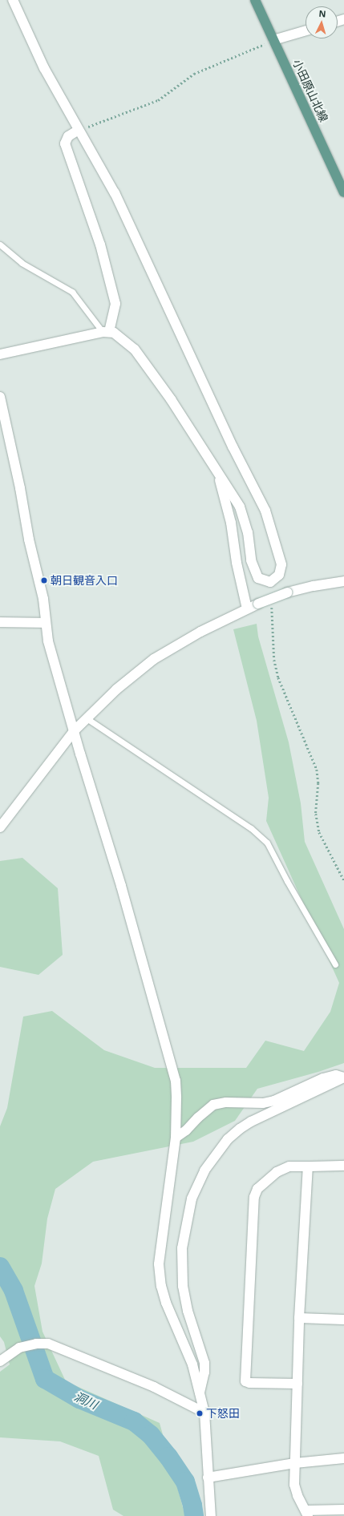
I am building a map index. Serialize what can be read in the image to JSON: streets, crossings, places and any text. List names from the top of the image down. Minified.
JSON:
{"streets":{"main road":["小田原山北線"]},"water":["洞川"],"places":["朝日観音入口","下怒田"],"north":"top"}
